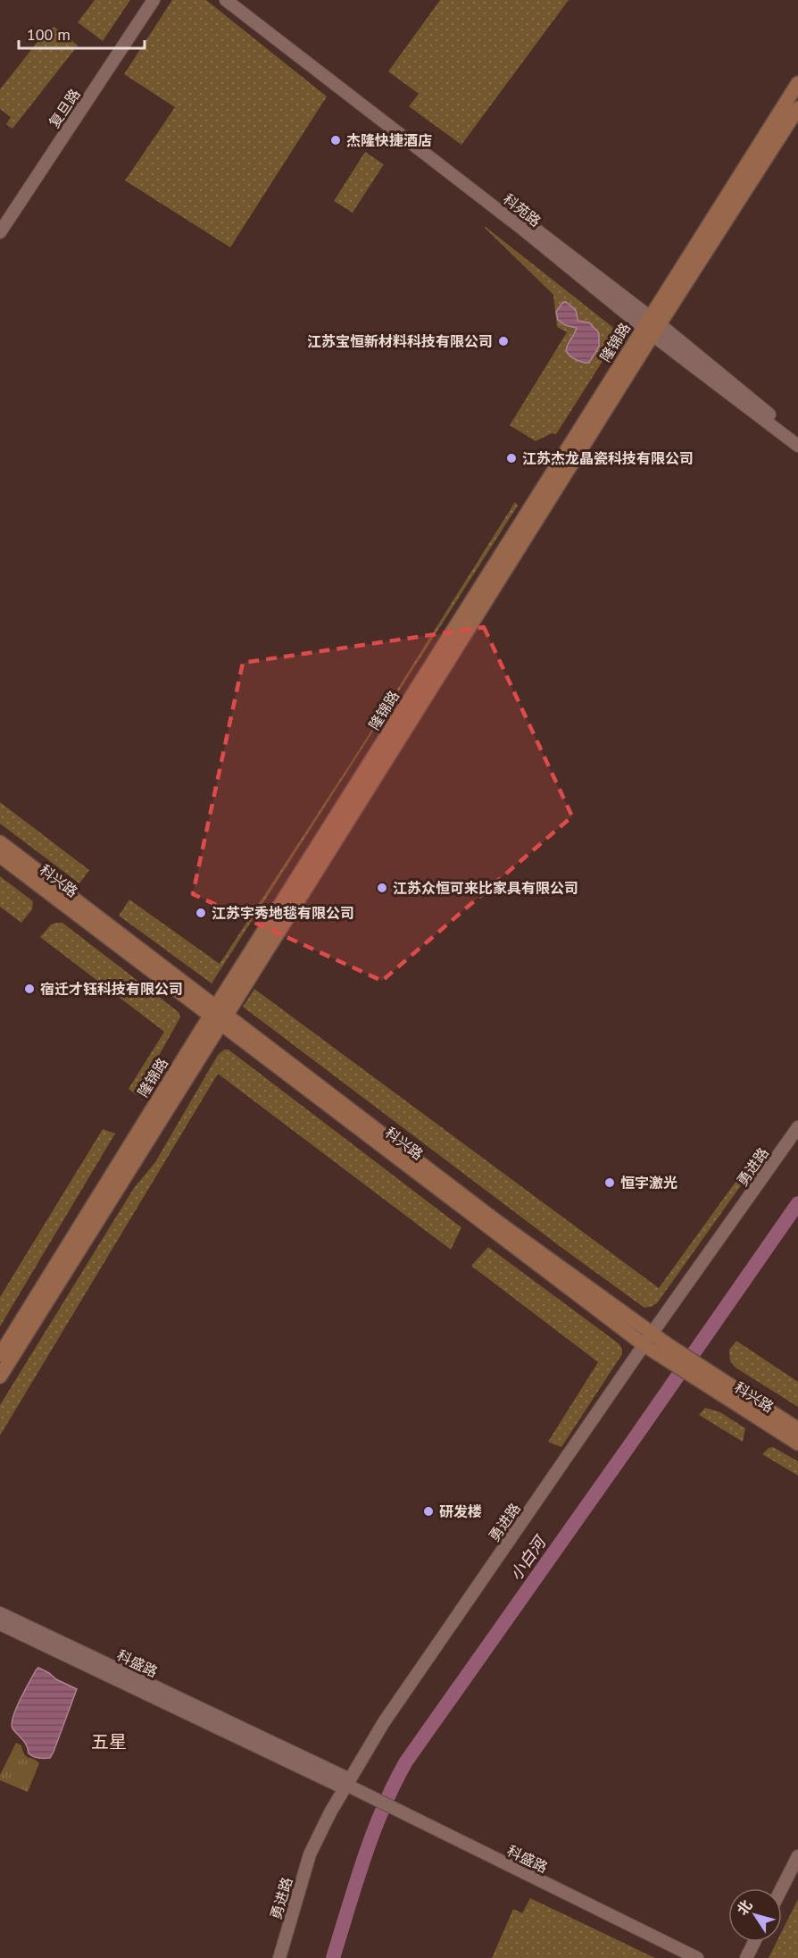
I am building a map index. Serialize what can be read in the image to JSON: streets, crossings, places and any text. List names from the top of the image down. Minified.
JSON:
{"streets":{"main road":["隆锦路","科兴路"],"street":["复旦路","科苑路","勇进路","科盛路"]},"crossings":[["科苑路","隆锦路"],["隆锦路","科兴路"],["科兴路","勇进路"],["勇进路","科盛路"]],"districts":["五星"],"water":["小白河"],"places":["杰隆快捷酒店","江苏宝恒新材料科技有限公司","江苏杰龙晶瓷科技有限公司","江苏众恒可来比家具有限公司","江苏宇秀地毯有限公司","宿迁才钰科技有限公司","恒宇激光","研发楼"],"scale_bar":"100 m","north":"top left"}
